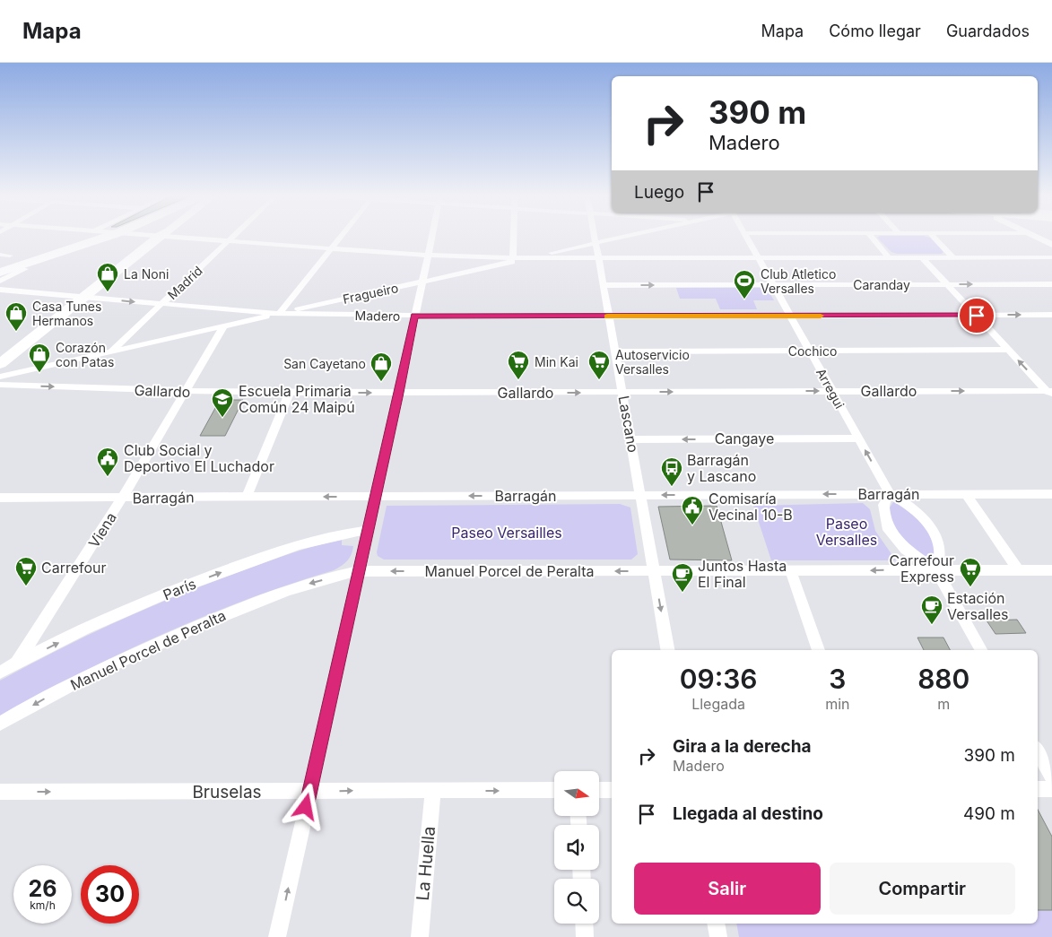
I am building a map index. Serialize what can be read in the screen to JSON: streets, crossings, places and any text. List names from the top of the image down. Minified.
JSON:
{"streets":{"street":["Madrid","Caranday","Fragueiro","Madero","Cochico","Arregui","Gallardo","Lascano","Cangaye","Barragán","Viena","Manuel Porcel de Peralta","París","Bruselas","La Huella"]},"crossings":[["Madrid","Fragueiro"],["Madrid","Madero"],["Caranday","Arregui"],["Caranday","Lascano"],["Fragueiro","Madero"],["Fragueiro","Lascano"],["Fragueiro","Viena"],["Madero","Arregui"],["Madero","Lascano"],["Cochico","Arregui"],["Cochico","Lascano"],["Arregui","Gallardo"],["Arregui","Cangaye"],["Arregui","Barragán"],["Gallardo","Lascano"],["Gallardo","Viena"],["Lascano","Cangaye"],["Lascano","Barragán"],["Lascano","Manuel Porcel de Peralta"],["Barragán","Viena"],["Viena","París"],["Bruselas","La Huella"]],"one_way":["Gallardo","Cangaye","Barragán","Manuel Porcel de Peralta","París","Bruselas"],"parks":["Paseo Versalles","Paseo Versailles"],"places":{"shop":["La Noni","Casa Tunes Hermanos","Corazón con Patas","San Cayetano"],"sports":["Club Atletico Versalles"],"supermarket":["Min Kai","Autoservicio Versalles","Carrefour","Carrefour Express"],"school or university":["Escuela Primaria Común 24 Maipú"],"public building":["Club Social y Deportivo El Luchador","Comisaría Vecinal 10-B"],"bus stop":["Barragán y Lascano"],"cafe":["Juntos Hasta El Final","Estación Versalles"]},"north":"right","page":{"header":"Mapa","nav":["Mapa","Cómo llegar","Guardados"],"turn":["390 m","Madero"],"then":"Luego","eta":["09:36","Llegada","3","min","880","m"],"list":[{"name":"Gira a la derecha","note":"Madero","value":"390 m"},{"name":"Llegada al destino","value":"490 m"}],"buttons":["Salir","Compartir"],"speed":"26 km/h","limit":"30"}}
